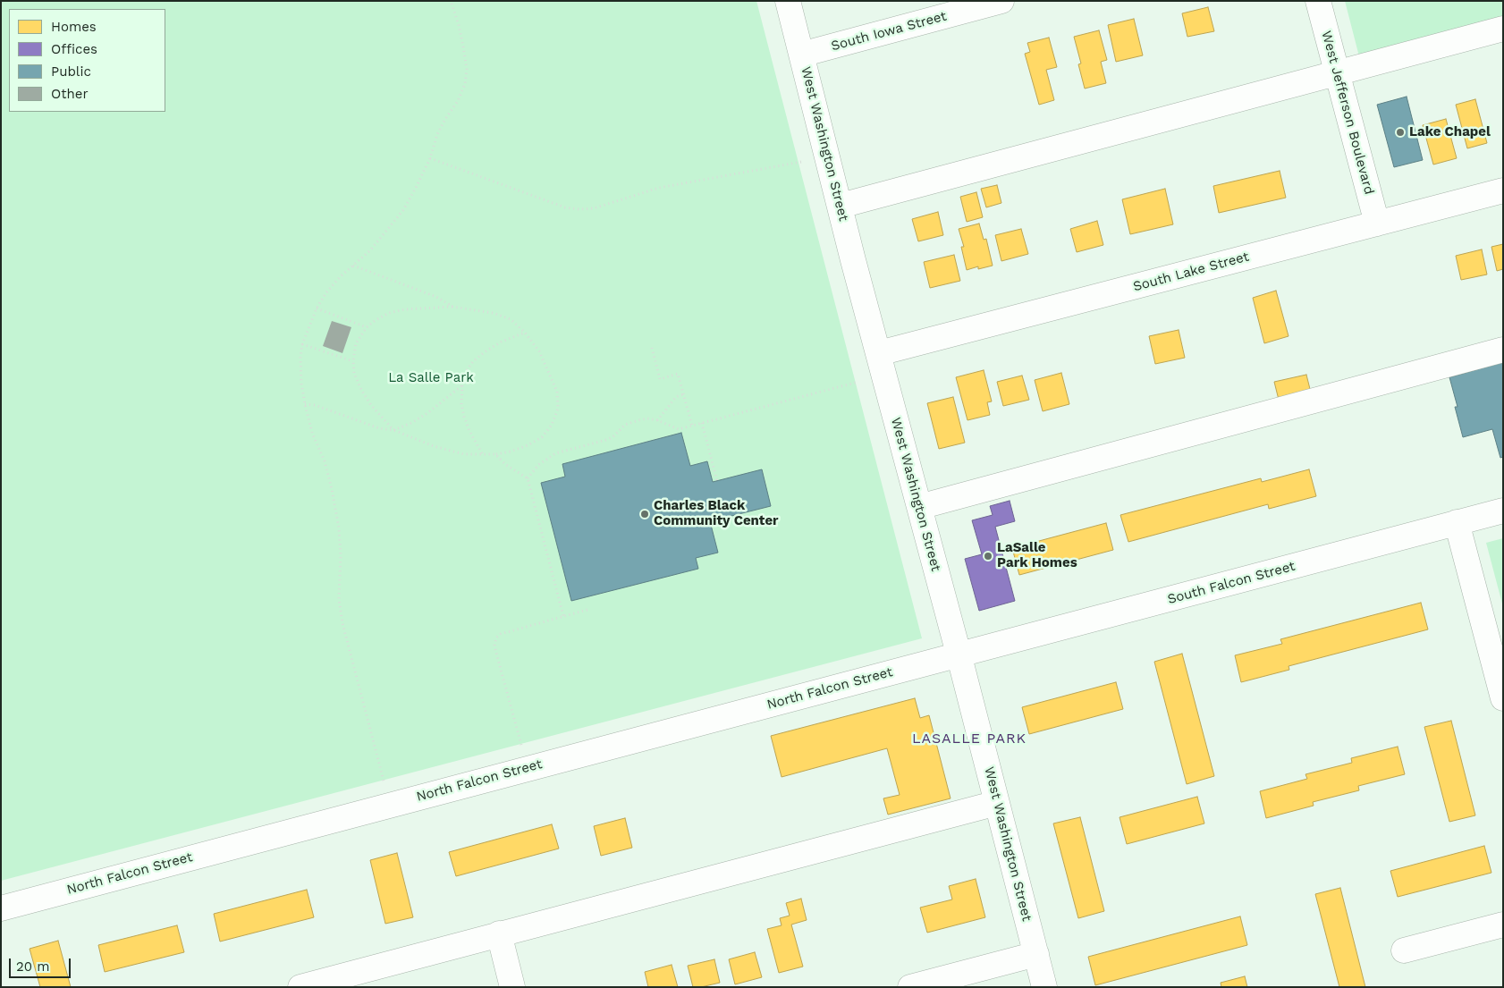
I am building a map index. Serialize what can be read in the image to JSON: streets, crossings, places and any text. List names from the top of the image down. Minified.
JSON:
{"streets":{"street":["South Iowa Street","West Jefferson Boulevard","West Washington Street","South Lake Street","South Falcon Street","North Falcon Street"]},"crossings":[["South Iowa Street","West Washington Street"],["West Jefferson Boulevard","South Lake Street"],["West Washington Street","South Lake Street"],["West Washington Street","South Falcon Street"],["West Washington Street","North Falcon Street"],["South Falcon Street","North Falcon Street"]],"districts":["LASALLE PARK"],"parks":["La Salle Park"],"places":["Lake Chapel","Charles Black Community Center","LaSalle Park Homes"],"legend":["Homes","Offices","Public","Other"],"scale_bar":"20 m"}
